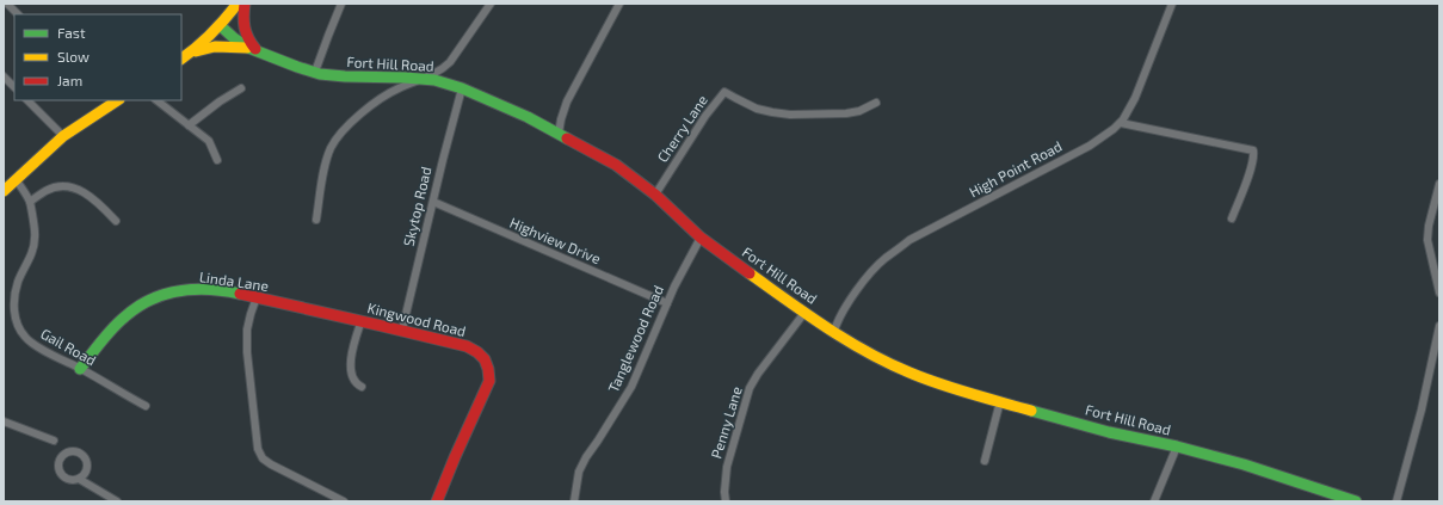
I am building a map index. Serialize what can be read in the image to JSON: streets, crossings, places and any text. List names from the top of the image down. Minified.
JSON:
{"streets":{"street":["Fort Hill Road","Cherry Lane","High Point Road","Skytop Road","Highview Drive","Linda Lane","Kingwood Road","Tanglewood Road","Gail Road","Penny Lane"]},"crossings":[["Fort Hill Road","Cherry Lane"],["Fort Hill Road","High Point Road"],["Fort Hill Road","Skytop Road"],["Fort Hill Road","Tanglewood Road"],["Fort Hill Road","Penny Lane"],["Skytop Road","Highview Drive"],["Skytop Road","Kingwood Road"],["Highview Drive","Tanglewood Road"],["Linda Lane","Kingwood Road"],["Linda Lane","Gail Road"]],"legend":["Fast","Slow","Jam"]}
